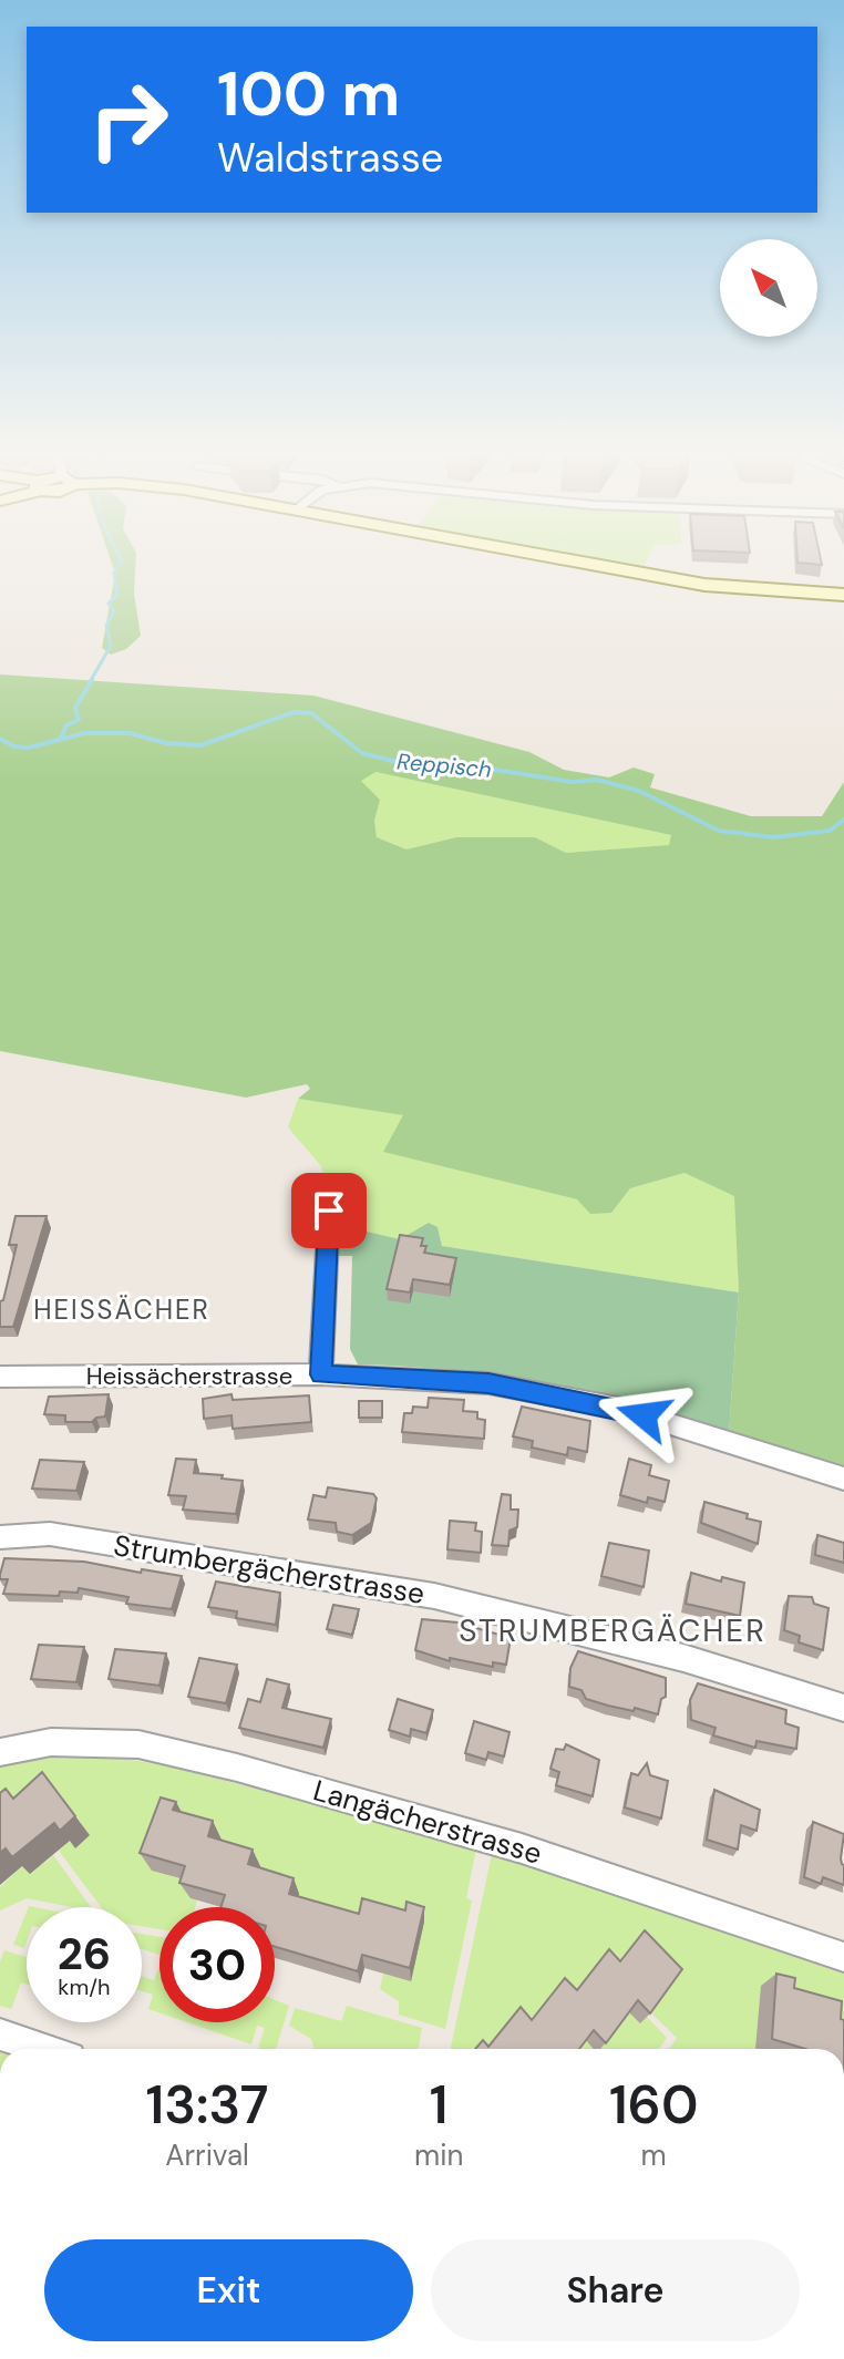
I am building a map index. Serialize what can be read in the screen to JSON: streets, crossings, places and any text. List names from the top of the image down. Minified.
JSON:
{"streets":{"street":["Heissächerstrasse","Strumbergächerstrasse","Langächerstrasse"]},"districts":["HEISSÄCHER","STRUMBERGÄCHER"],"water":["Reppisch"],"north":"top left","page":{"turn":["100 m","Waldstrasse"],"speed":"26 km/h","limit":"30","eta":["13:37","Arrival","1","min","160","m"],"buttons":["Exit","Share"]}}
